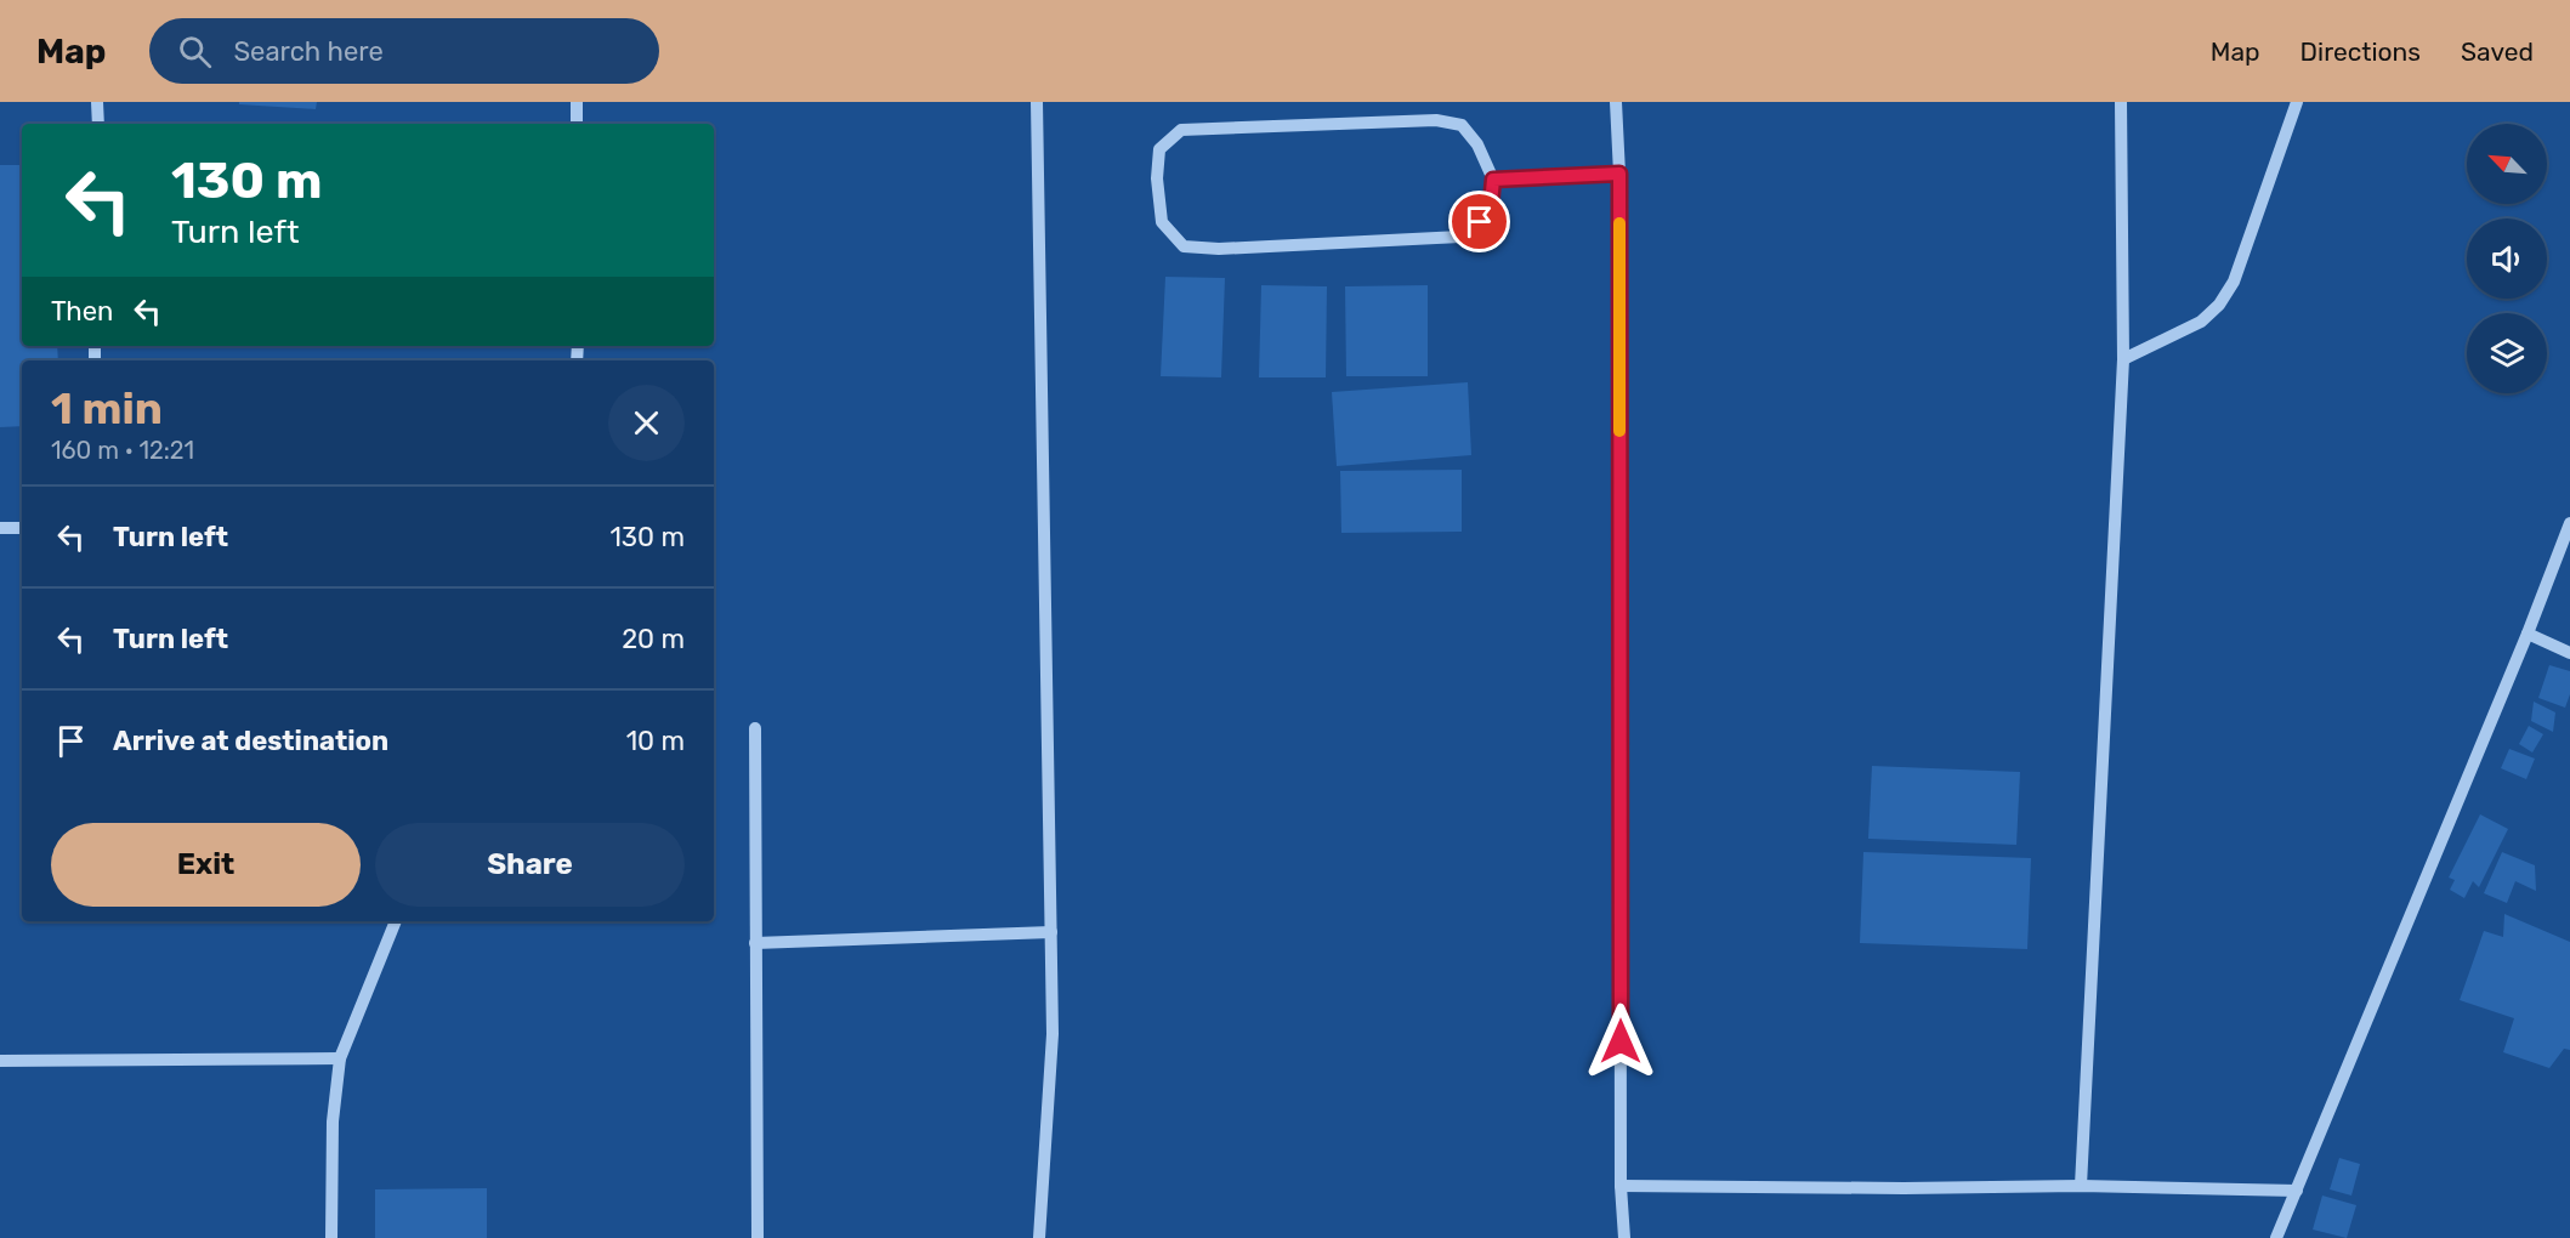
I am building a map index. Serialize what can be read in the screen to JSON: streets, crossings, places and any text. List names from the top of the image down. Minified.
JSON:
{"north":"top left","page":{"header":"Map","search":"Search here","nav":["Map","Directions","Saved"],"turn":["130 m","Turn left"],"then":"Then","heading":["1 min","160 m · 12:21"],"list":[{"name":"Turn left","value":"130 m"},{"name":"Turn left","value":"20 m"},{"name":"Arrive at destination","value":"10 m"}],"buttons":["Exit","Share"]}}
